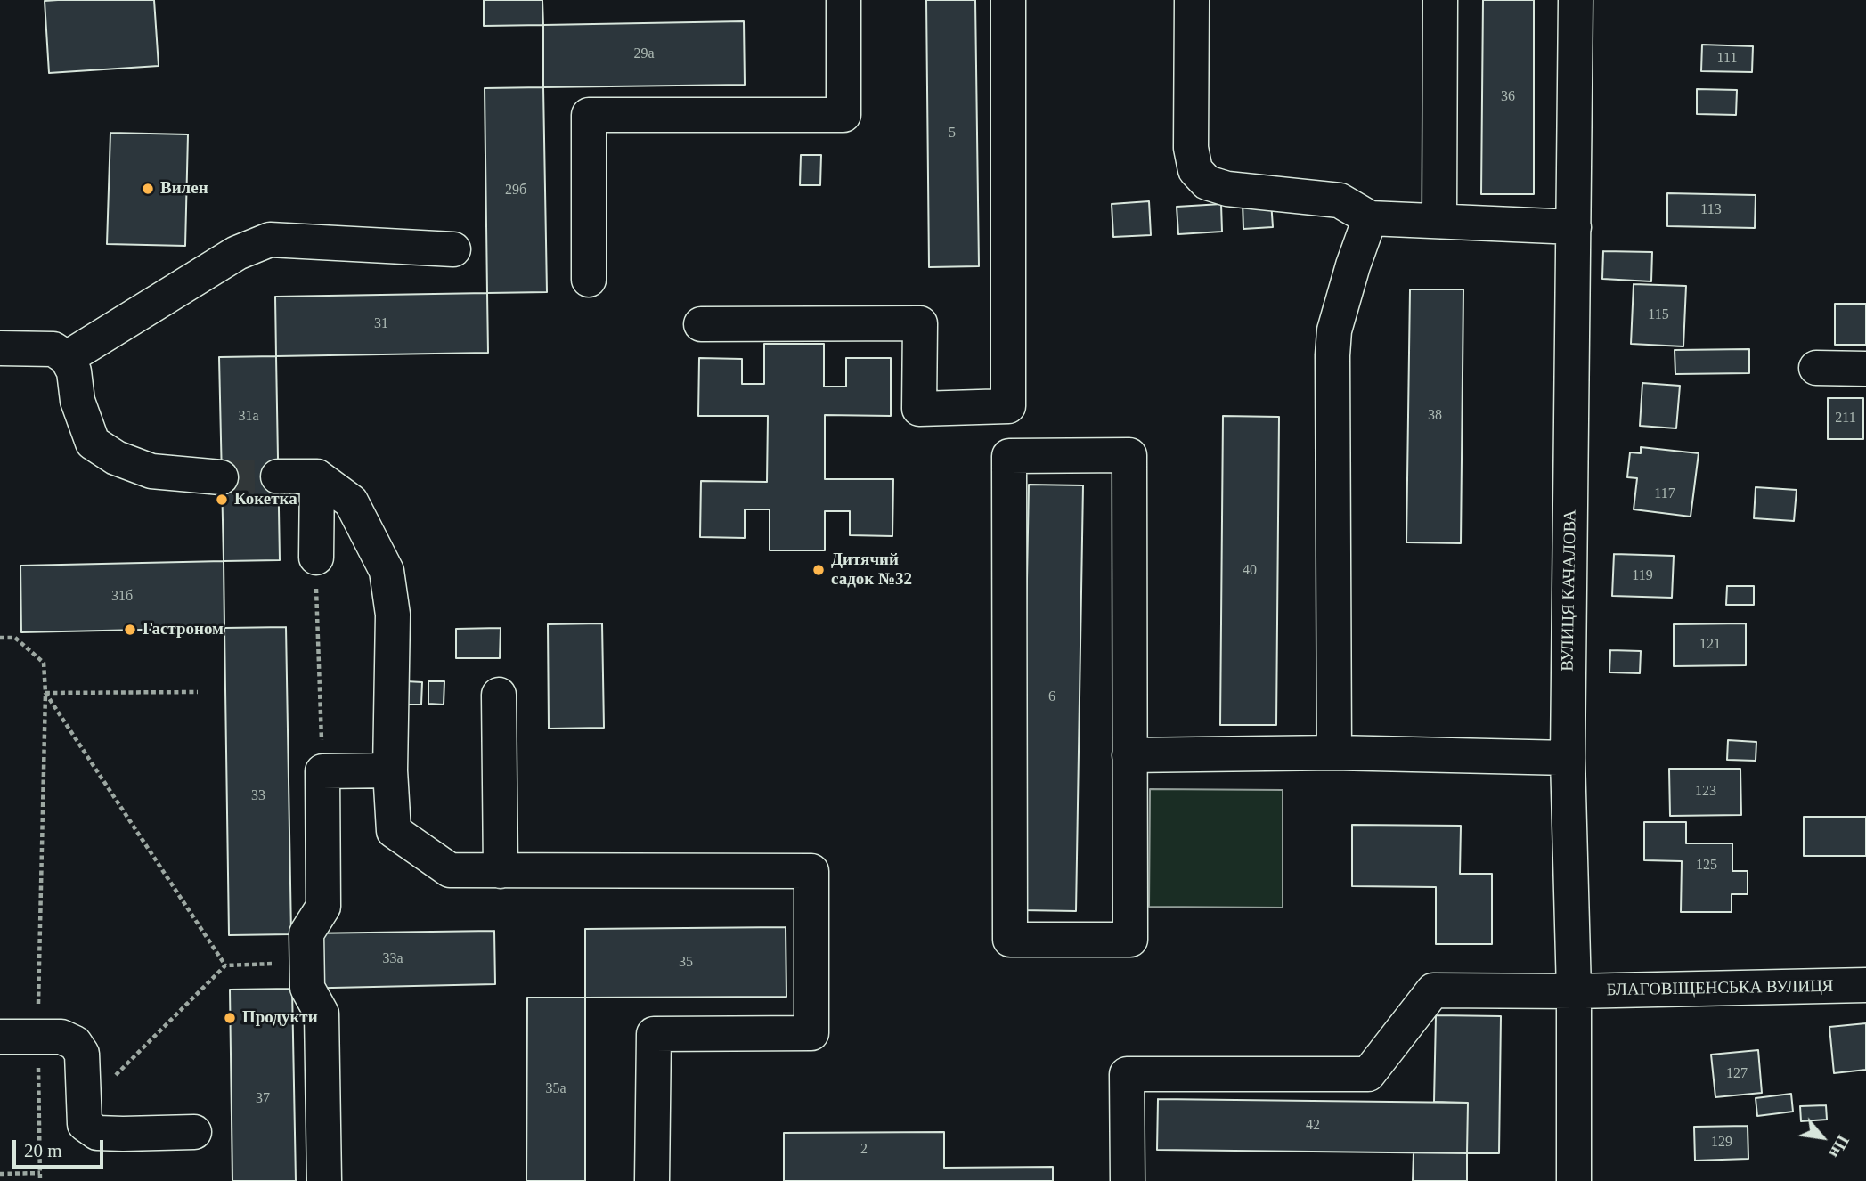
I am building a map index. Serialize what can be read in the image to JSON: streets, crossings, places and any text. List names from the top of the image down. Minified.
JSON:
{"streets":{"street":["ВУЛИЦЯ КАЧАЛОВА","БЛАГОВІЩЕНСЬКА ВУЛИЦЯ"]},"crossings":[["ВУЛИЦЯ КАЧАЛОВА","БЛАГОВІЩЕНСЬКА ВУЛИЦЯ"]],"places":["Вилен","Кокетка","Дитячий садок №32","Гастроном","Продукти"],"house_numbers":["29а","111","36","5","29б","113","115","31","38","31а","211","117","40","119","31б","121","6","123","33","125","33а","35","127","35а","37","42","129","2"],"scale_bar":"20 m","north":"bottom right"}
